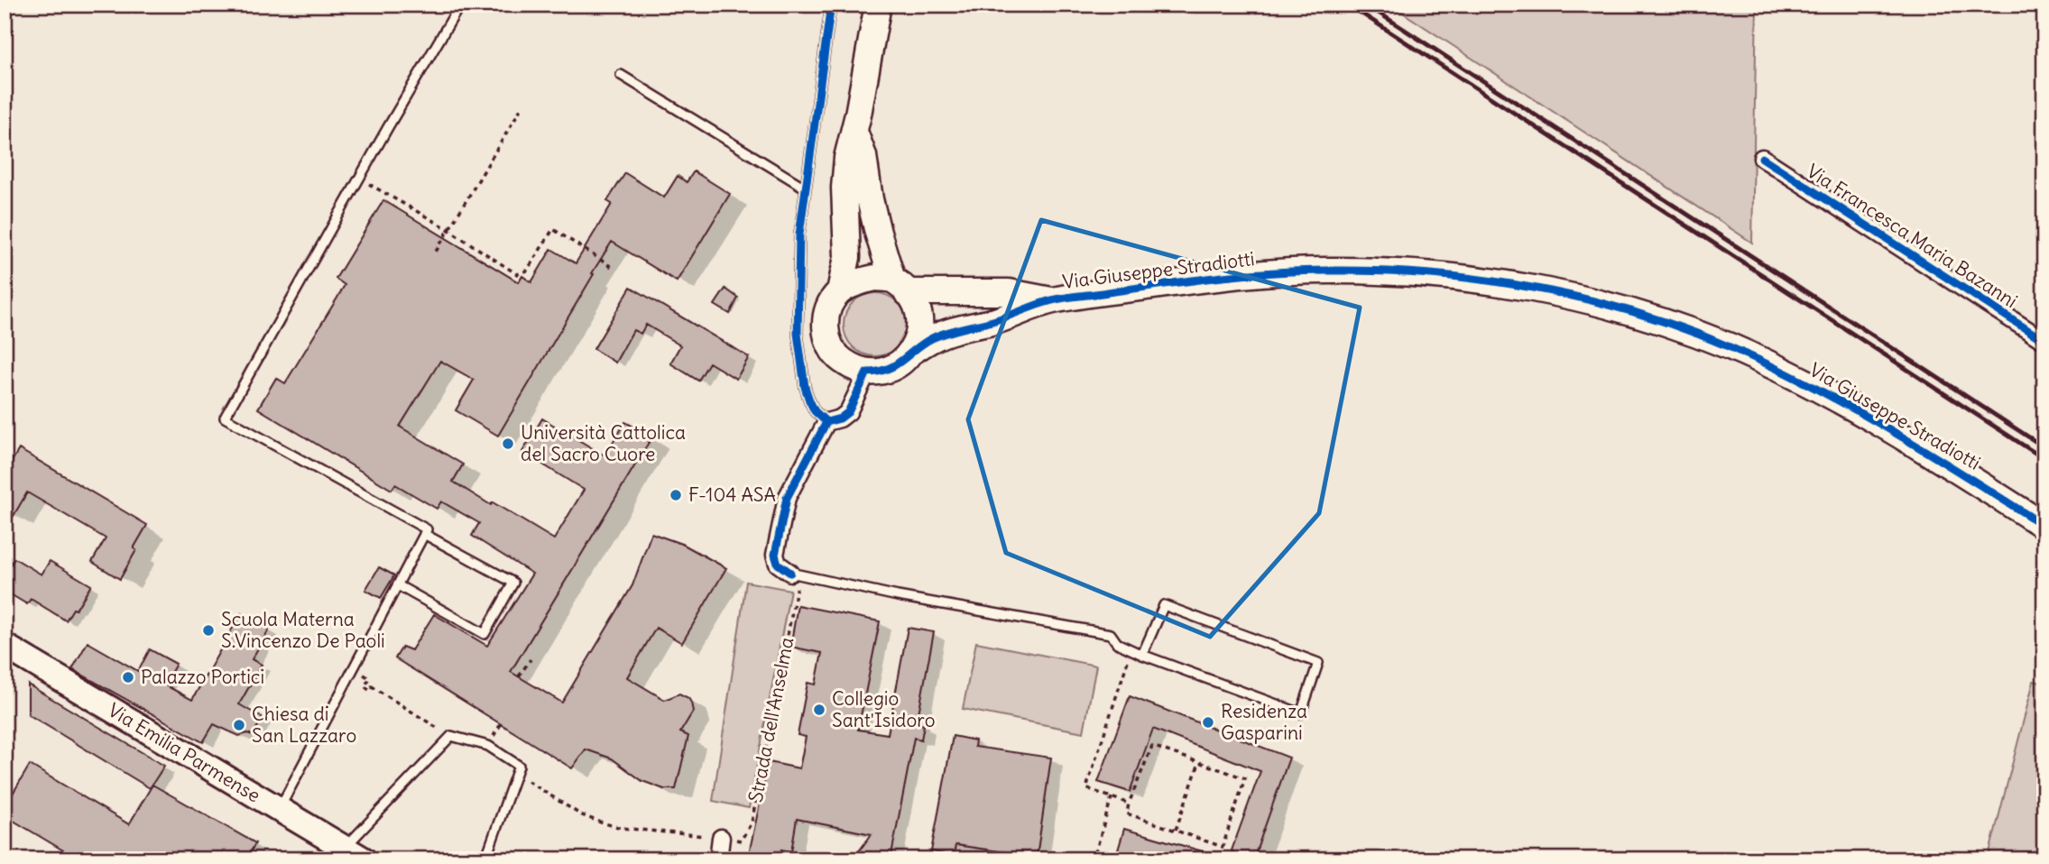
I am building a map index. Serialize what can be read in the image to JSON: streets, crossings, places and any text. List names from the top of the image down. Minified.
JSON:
{"streets":{"main road":["Via Giuseppe Stradiotti","Via Emilia Parmense"],"street":["Via Francesca Maria Bazanni"],"path":["Strada dell'Anselma"]},"places":["Università Cattolica del Sacro Cuore","F-104 ASA","Scuola Materna S.Vincenzo De Paoli","Palazzo Portici","Collegio Sant'Isidoro","Residenza Gasparini","Chiesa di San Lazzaro"]}
